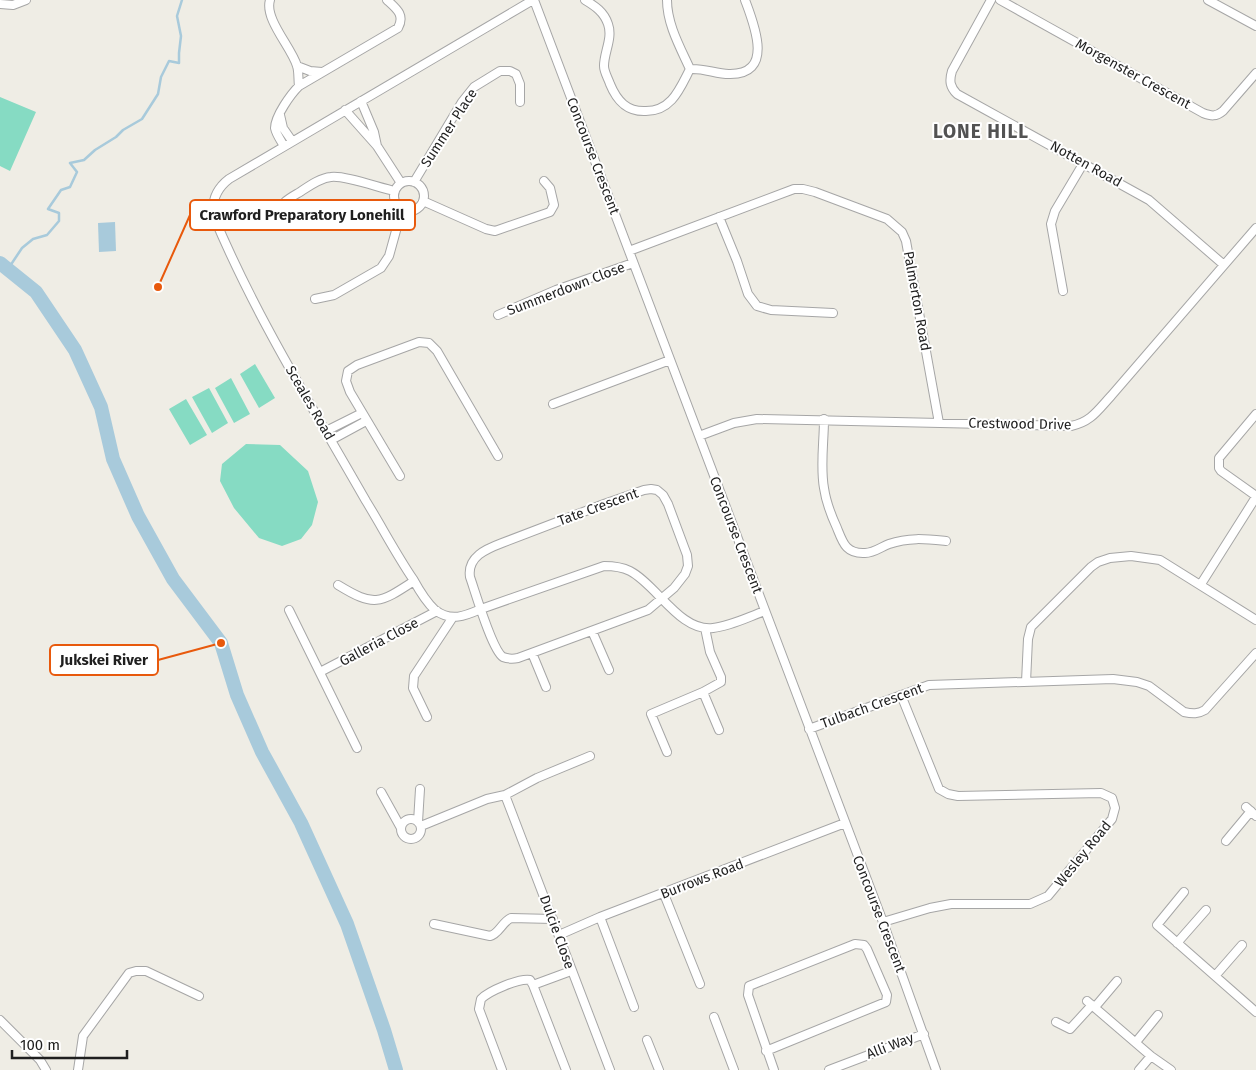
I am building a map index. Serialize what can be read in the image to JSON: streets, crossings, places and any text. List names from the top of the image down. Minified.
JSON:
{"streets":{"street":["Morgenster Crescent","Summer Place","Concourse Crescent","Notten Road","Summerdown Close","Palmerton Road","Sceales Road","Crestwood Drive","Tate Crescent","Galleria Close","Tulbach Crescent","Wesley Road","Burrows Road","Dulcie Close","Alli Way"]},"crossings":[["Concourse Crescent","Summerdown Close"],["Concourse Crescent","Palmerton Road"],["Concourse Crescent","Sceales Road"],["Concourse Crescent","Crestwood Drive"],["Concourse Crescent","Tulbach Crescent"],["Concourse Crescent","Wesley Road"],["Concourse Crescent","Burrows Road"],["Concourse Crescent","Alli Way"],["Notten Road","Crestwood Drive"],["Palmerton Road","Crestwood Drive"],["Sceales Road","Galleria Close"],["Tulbach Crescent","Wesley Road"],["Burrows Road","Dulcie Close"]],"districts":["LONE HILL"],"places":["Crawford Preparatory Lonehill","Jukskei River"],"scale_bar":"100 m"}
